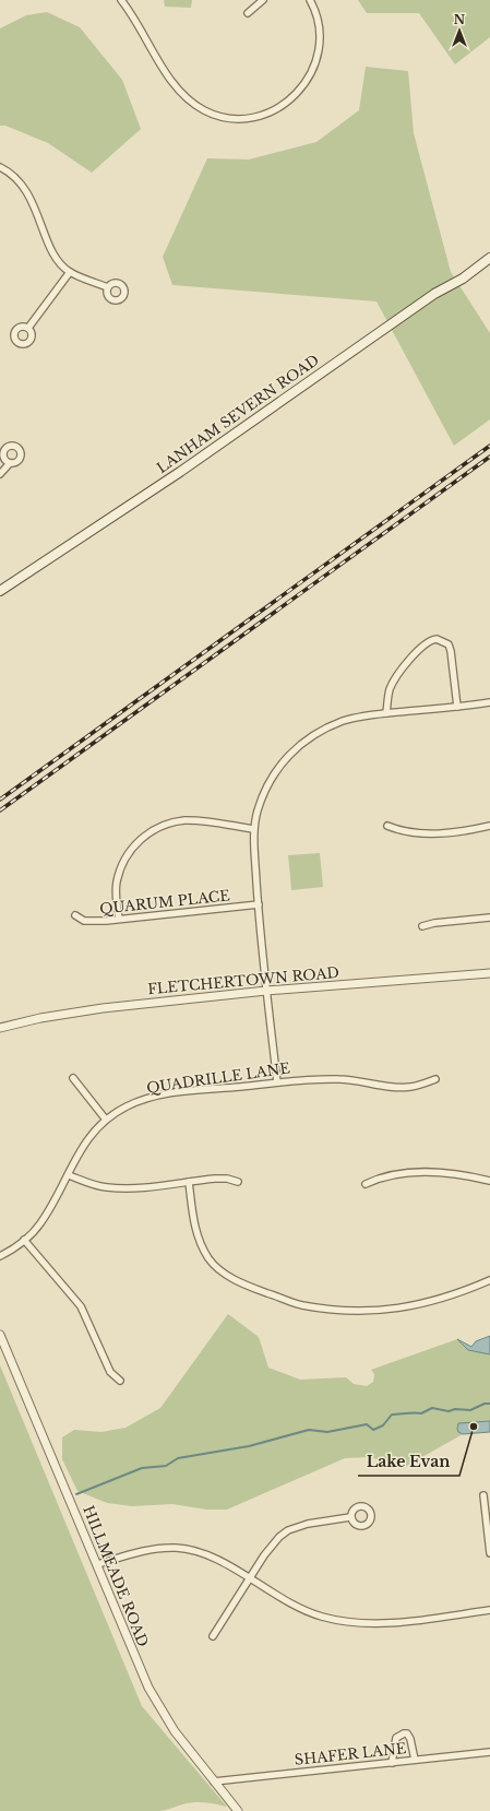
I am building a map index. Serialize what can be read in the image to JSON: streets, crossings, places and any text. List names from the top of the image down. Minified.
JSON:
{"streets":{"main road":["LANHAM SEVERN ROAD"],"street":["QUARUM PLACE","FLETCHERTOWN ROAD","QUADRILLE LANE","HILLMEADE ROAD","SHAFER LANE"]},"crossings":[["HILLMEADE ROAD","SHAFER LANE"]],"places":["Lake Evan"],"north":"top"}
